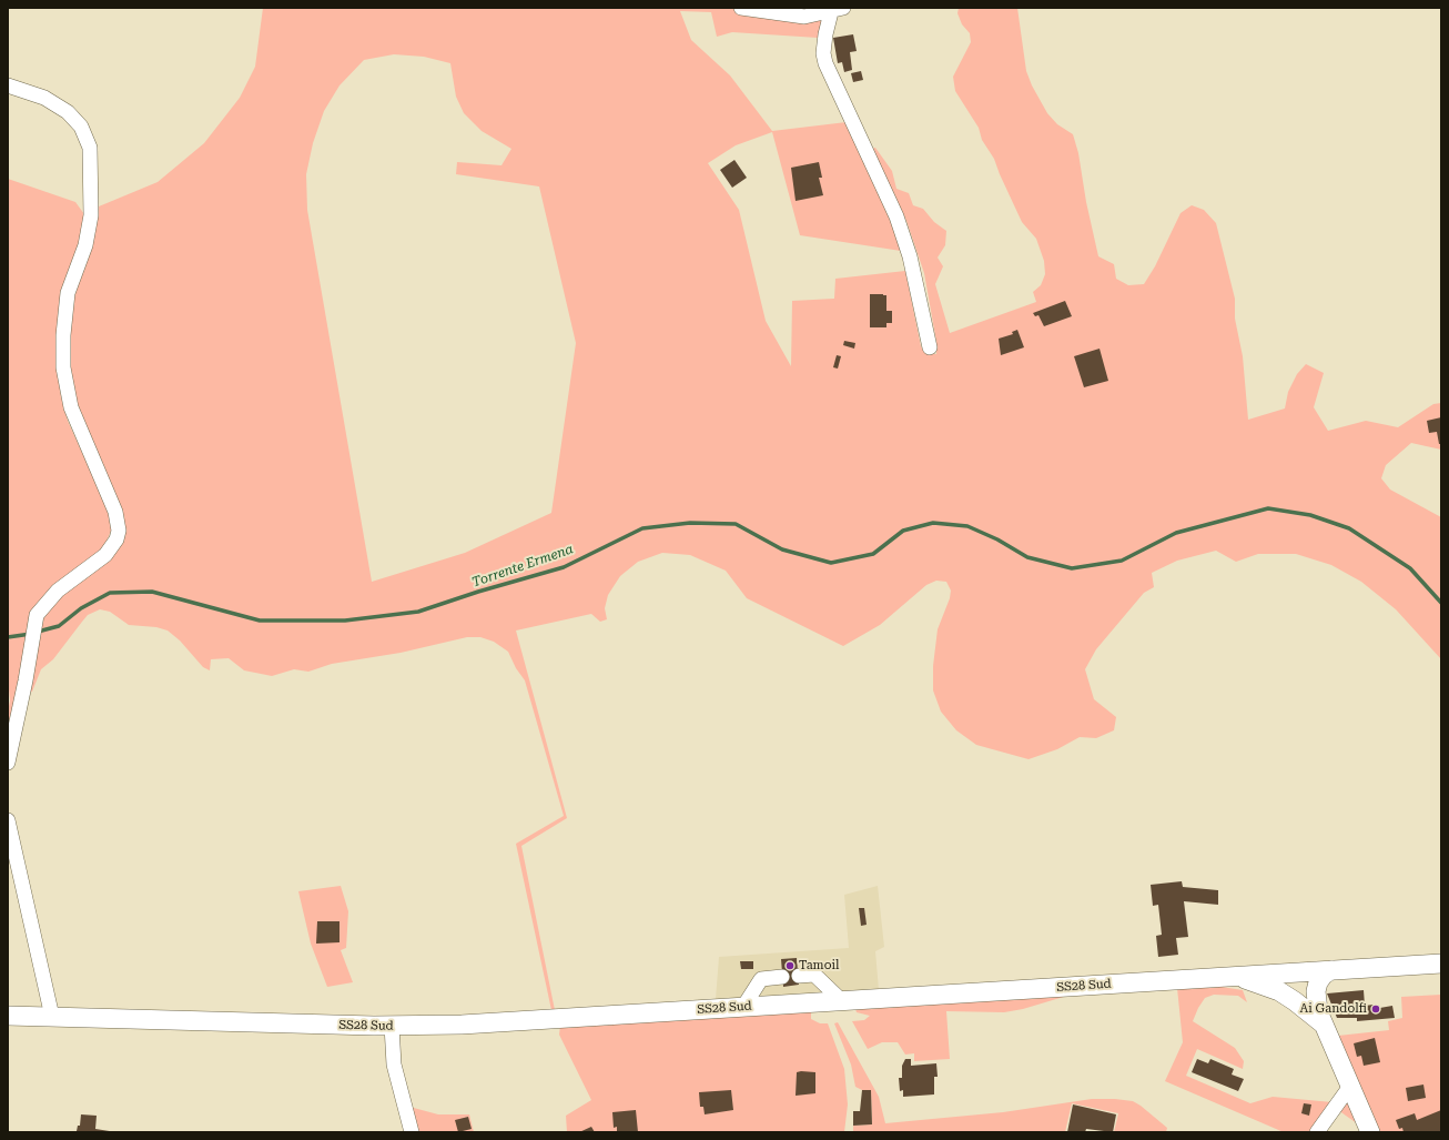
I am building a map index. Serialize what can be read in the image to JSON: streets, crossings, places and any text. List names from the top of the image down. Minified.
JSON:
{"streets":{"main road":["SS28 Sud"]},"water":["Torrente Ermena"],"places":["Tamoil","Ai Gandolfi"]}
